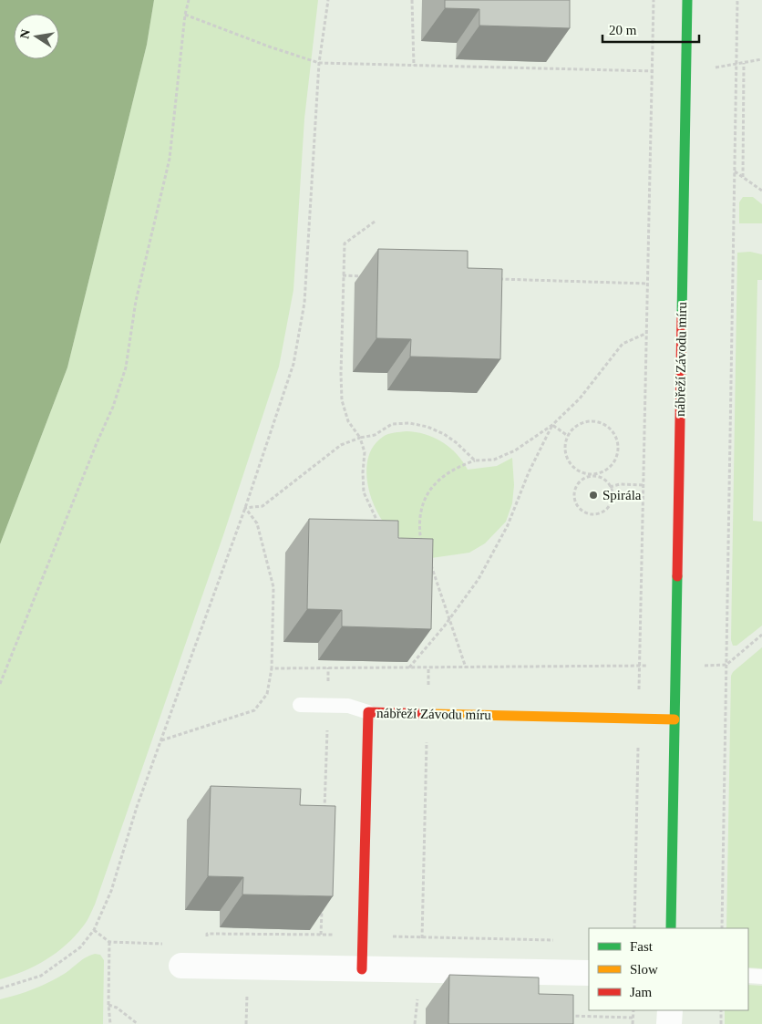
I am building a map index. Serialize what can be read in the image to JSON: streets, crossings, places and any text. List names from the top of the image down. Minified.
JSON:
{"streets":{"street":["nábřeží Závodu míru"]},"places":["Spirála"],"legend":["Fast","Slow","Jam"],"scale_bar":"20 m","north":"left"}
